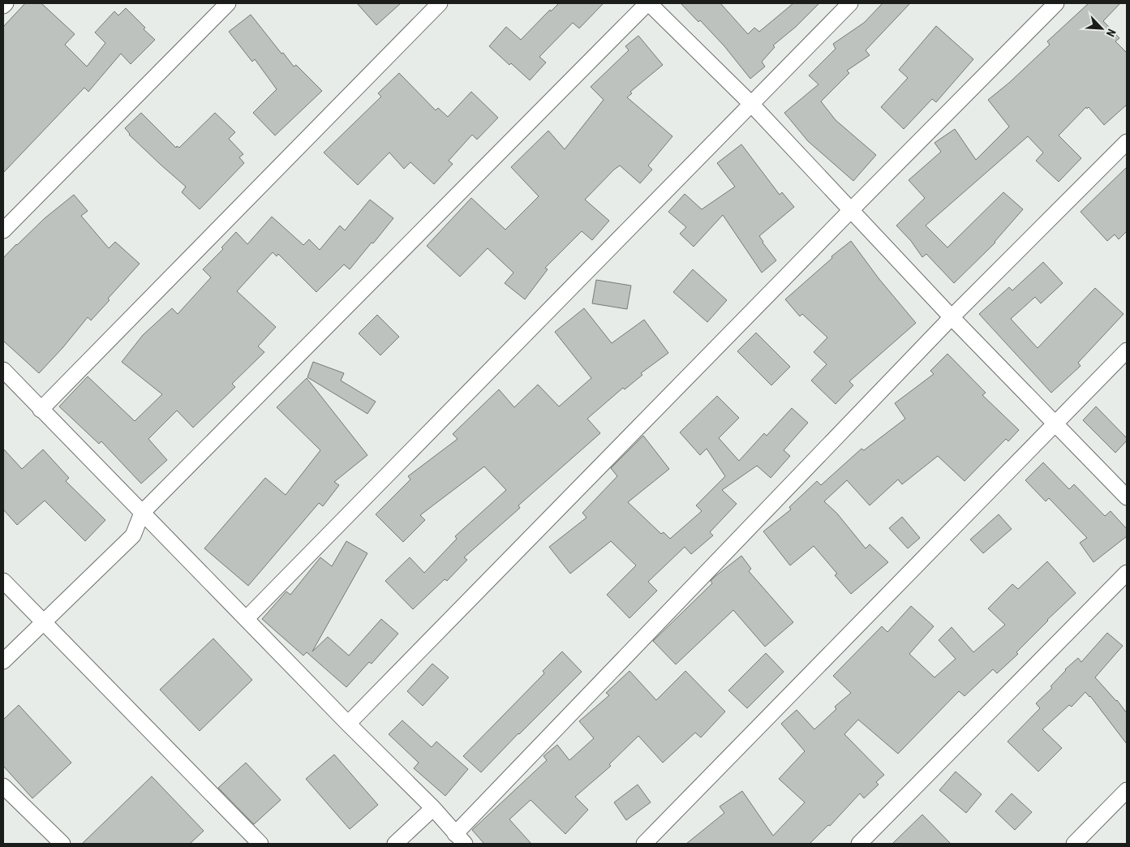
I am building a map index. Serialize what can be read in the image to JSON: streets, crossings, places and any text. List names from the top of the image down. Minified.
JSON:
{"north":"bottom right"}
